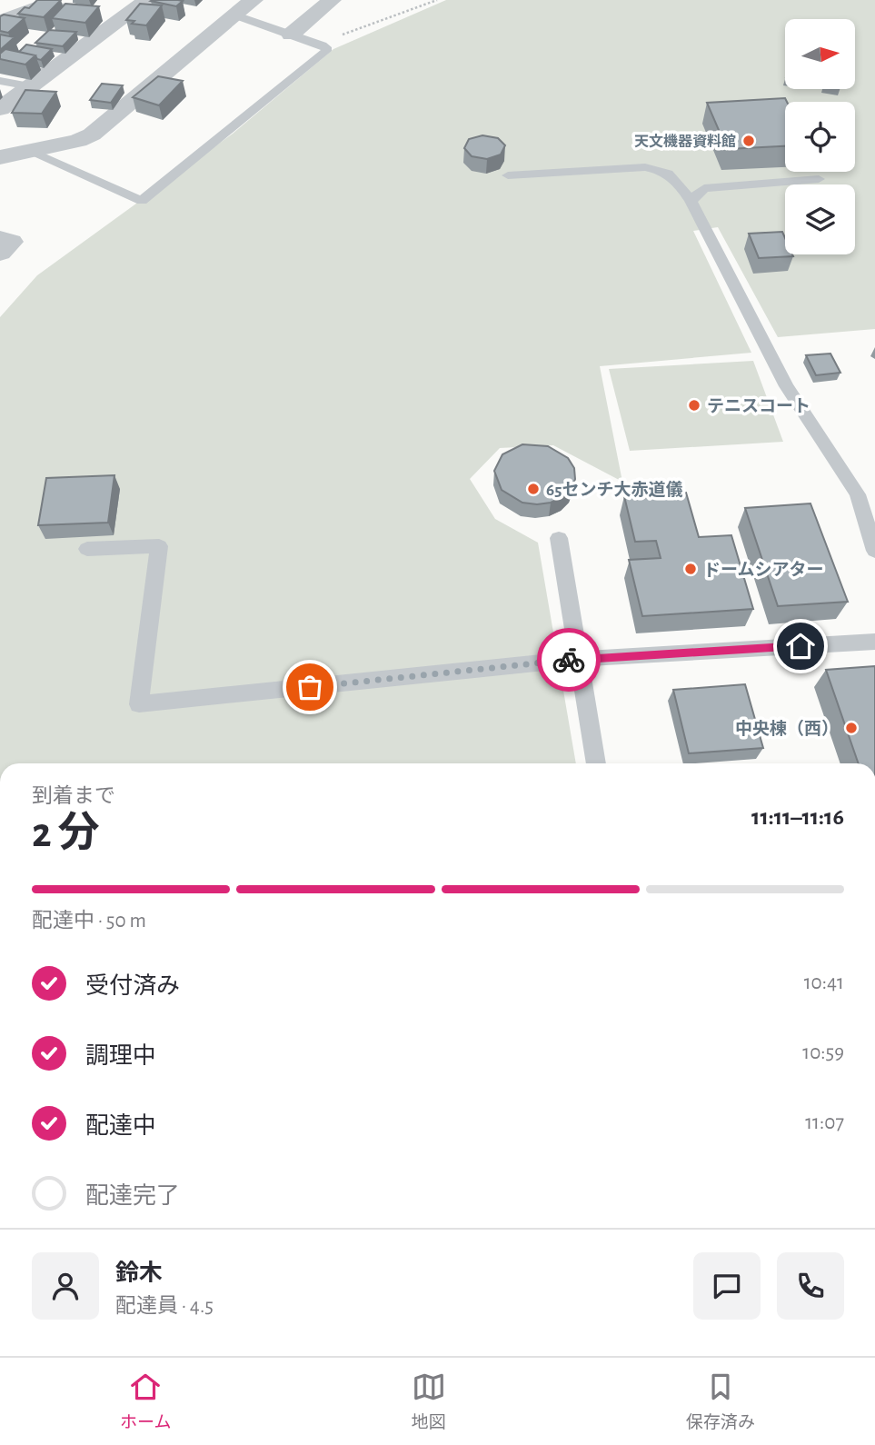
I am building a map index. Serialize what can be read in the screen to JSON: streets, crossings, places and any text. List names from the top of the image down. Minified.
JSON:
{"places":["天文機器資料館","テニスコート","65センチ大赤道儀","ドームシアター","中央棟（西）"],"north":"right","page":{"heading":["2 分","到着まで","11:11–11:16"],"panel":["鈴木","配達員 · 4.5"],"bar":"配達中 · 50 m","list":[["受付済み","10:41"],["調理中","10:59"],["配達中","11:07"],"配達完了"],"tabs":["ホーム","地図","保存済み"]}}
